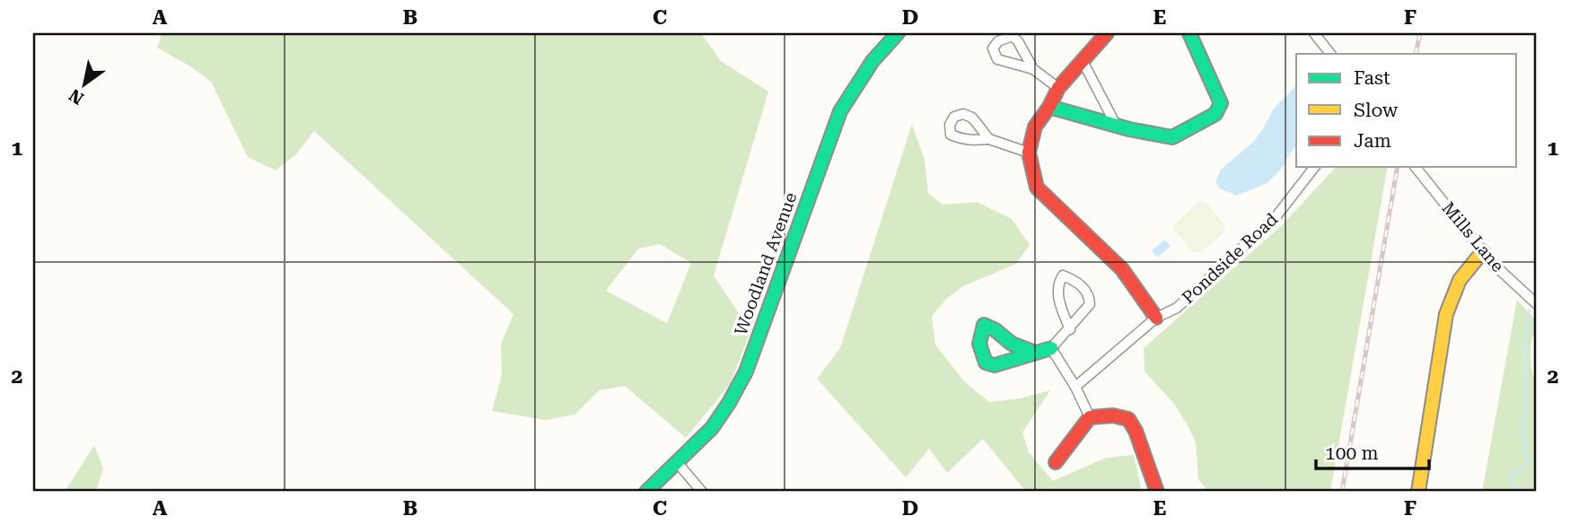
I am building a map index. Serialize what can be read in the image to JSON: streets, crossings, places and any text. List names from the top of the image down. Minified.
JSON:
{"streets":{"street":["Mills Lane","Pondside Road","Woodland Avenue"]},"legend":["Fast","Slow","Jam"],"scale_bar":"100 m","north":"bottom left","grid":{"columns":["A","B","C","D","E","F"],"rows":["1","2"]}}
